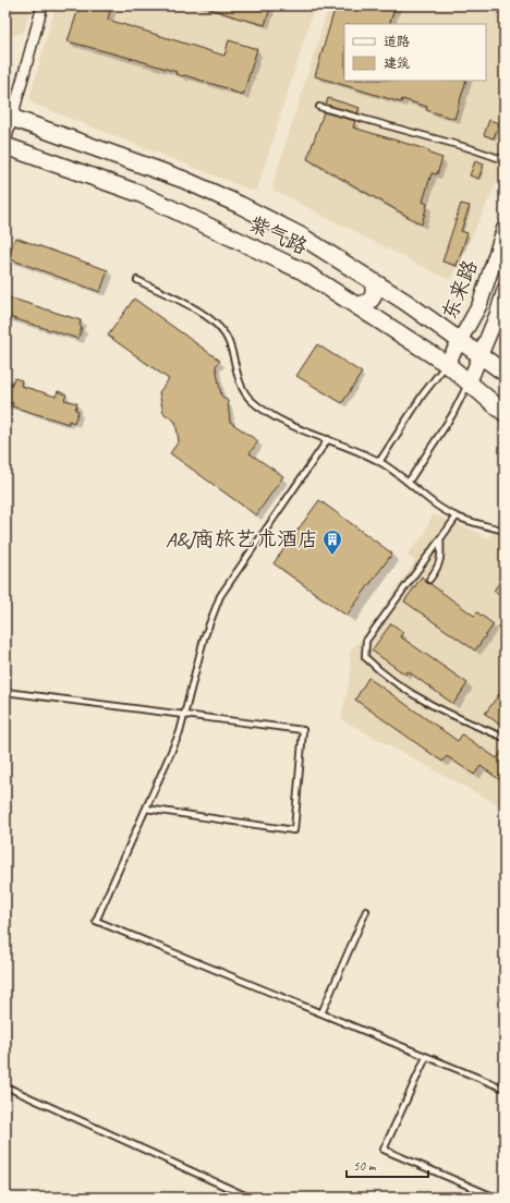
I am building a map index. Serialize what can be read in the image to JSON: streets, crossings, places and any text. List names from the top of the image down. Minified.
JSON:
{"streets":{"main road":["紫气路"],"street":["东来路"]},"crossings":[["紫气路","东来路"]],"places":{"building":["A&J商旅艺术酒店"]},"legend":["道路","建筑"],"scale_bar":"50 m"}
